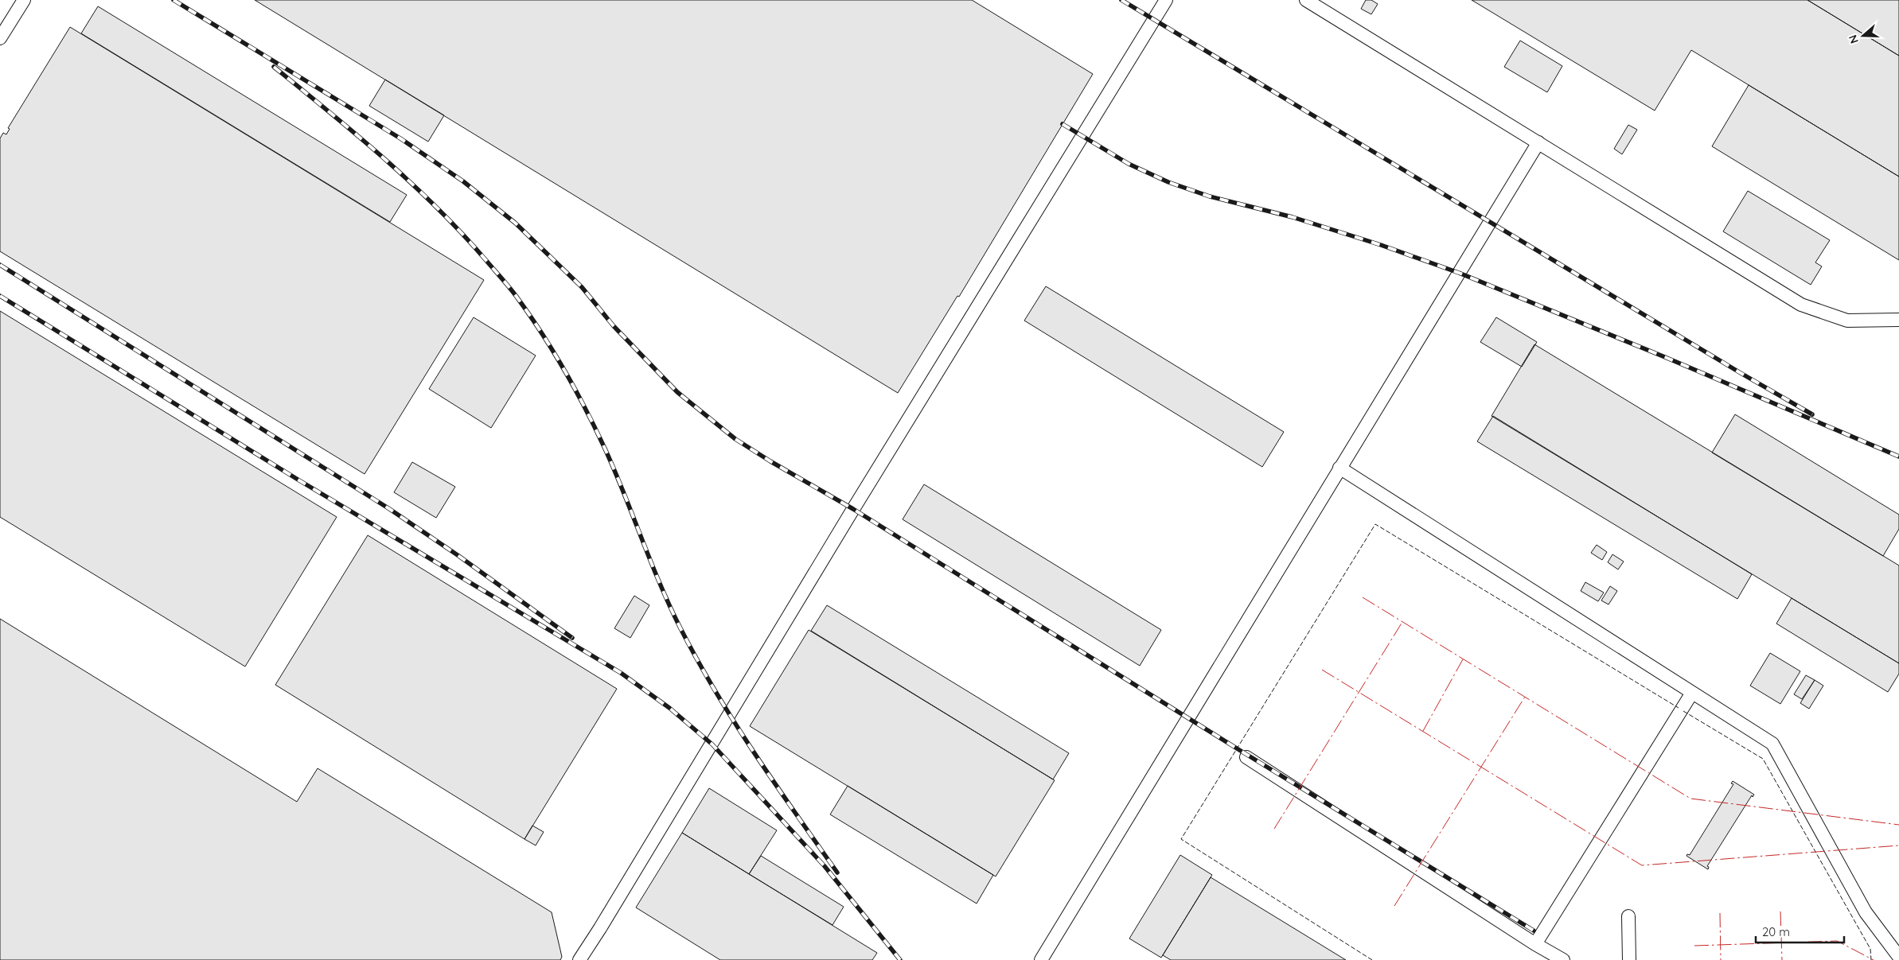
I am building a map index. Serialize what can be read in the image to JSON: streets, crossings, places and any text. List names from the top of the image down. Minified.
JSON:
{"scale_bar":"20 m","north":"left"}
